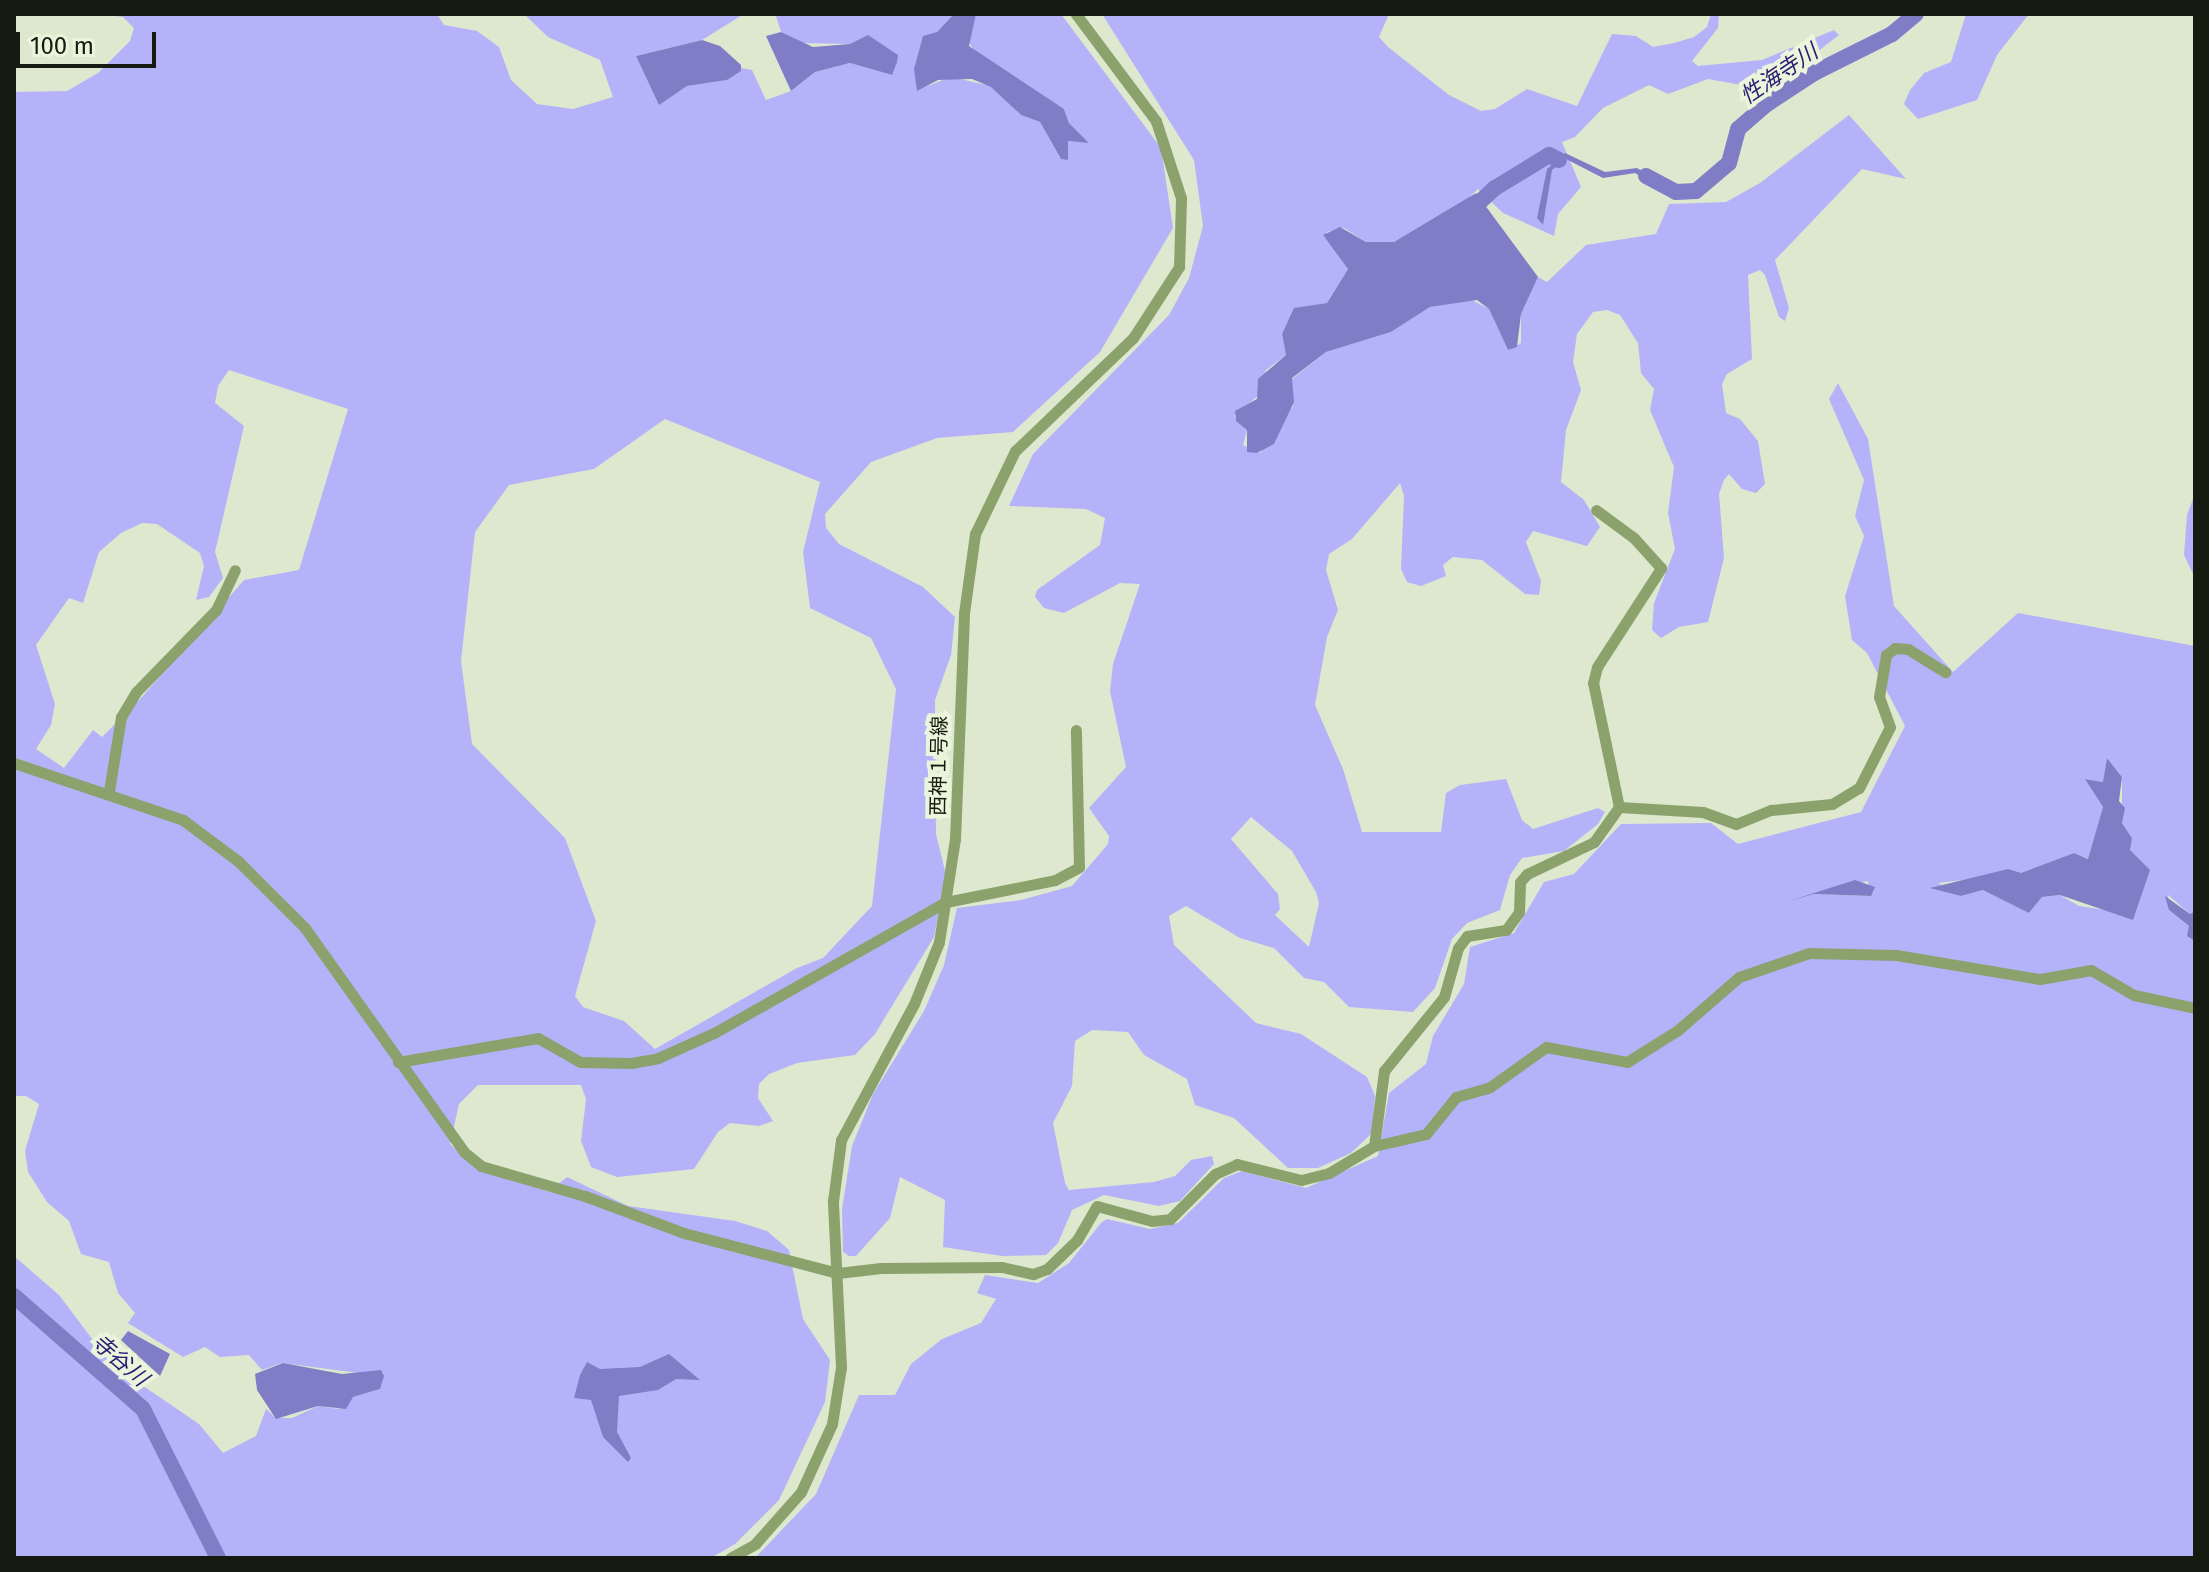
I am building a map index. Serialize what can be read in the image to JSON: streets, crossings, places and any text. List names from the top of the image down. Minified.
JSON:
{"streets":{"street":["西神１号線"]},"water":["性海寺川","寺谷川"],"scale_bar":"100 m"}
